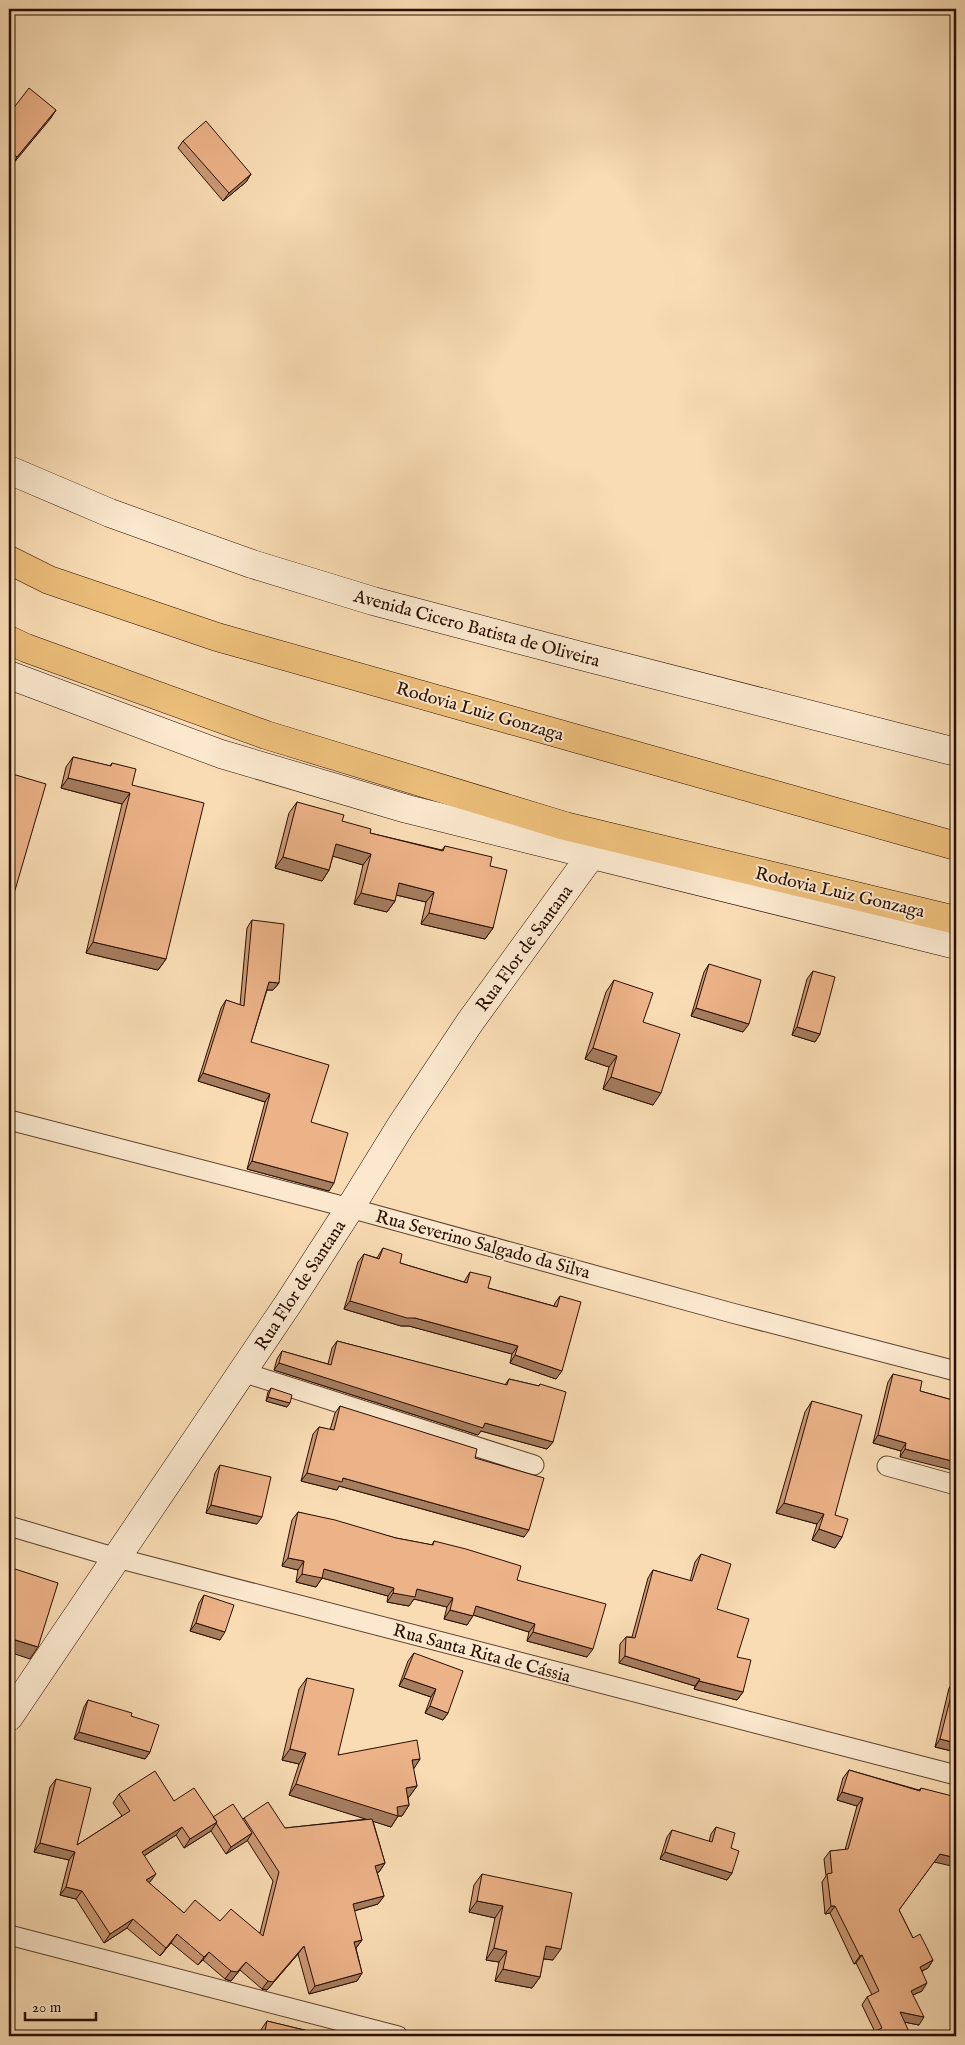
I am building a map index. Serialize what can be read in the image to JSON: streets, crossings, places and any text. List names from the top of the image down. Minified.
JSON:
{"streets":{"highway":["Rodovia Luiz Gonzaga"],"main road":["Avenida Cicero Batista de Oliveira","Rua Flor de Santana"],"street":["Rua Severino Salgado da Silva","Rua Santa Rita de Cássia"]},"crossings":[["Rua Flor de Santana","Rua Severino Salgado da Silva"],["Rua Flor de Santana","Rua Santa Rita de Cássia"]],"scale_bar":"20 m"}
